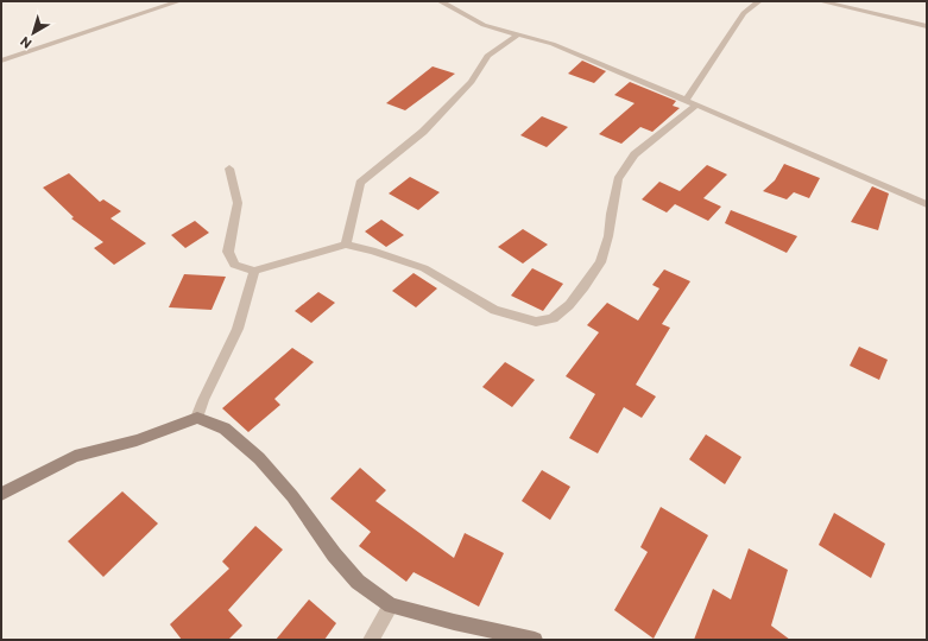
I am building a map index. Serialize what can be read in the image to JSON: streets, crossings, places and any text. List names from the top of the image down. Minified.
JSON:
{"north":"bottom left"}
